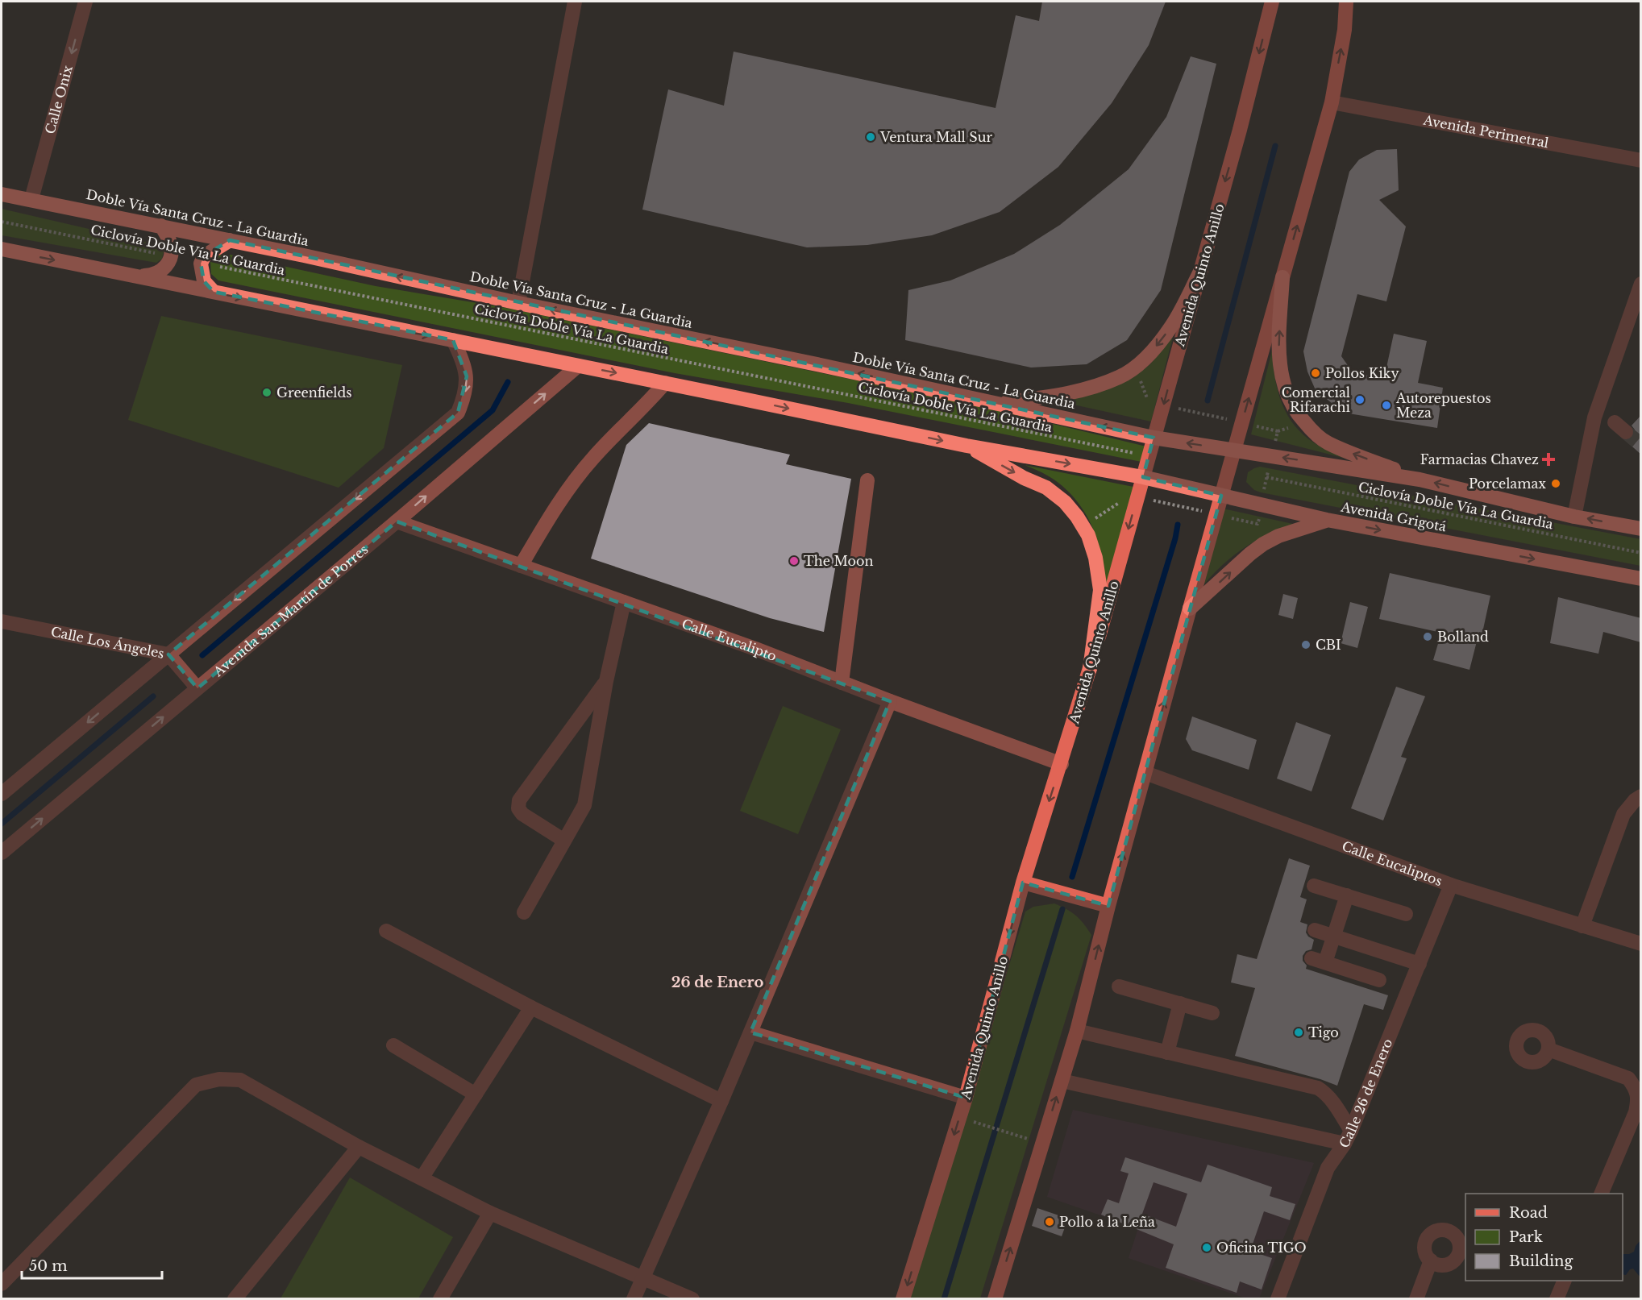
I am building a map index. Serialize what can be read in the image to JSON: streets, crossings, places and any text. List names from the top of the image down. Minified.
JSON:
{"streets":{"highway":["Doble Vía Santa Cruz - La Guardia","Avenida Grigotá"],"main road":["Avenida Quinto Anillo"],"street":["Calle Onix","Avenida Perimetral","Avenida San Martín de Porres","Calle Eucalipto","Calle Los Ángeles","Calle Eucaliptos","Calle 26 de Enero"],"path":["Ciclovía Doble Vía La Guardia"]},"crossings":[["Calle Onix","Doble Vía Santa Cruz - La Guardia"],["Doble Vía Santa Cruz - La Guardia","Avenida Quinto Anillo"],["Avenida Quinto Anillo","Avenida Grigotá"],["Avenida Quinto Anillo","Calle Eucalipto"],["Avenida San Martín de Porres","Calle Eucalipto"],["Avenida San Martín de Porres","Calle Los Ángeles"],["Calle Eucaliptos","Calle 26 de Enero"]],"one_way":["Calle Onix"],"districts":["26 de Enero"],"places":{"other":["Ventura Mall Sur","Pollos Kiky","Greenfields","Comercial Rifarachi","Autorepuestos Meza","Porcelamax","The Moon","Bolland","CBI","Tigo","Pollo a la Leña","Oficina TIGO"],"health":["Farmacias Chavez"]},"legend":["Road","Park","Building"],"scale_bar":"50 m"}
